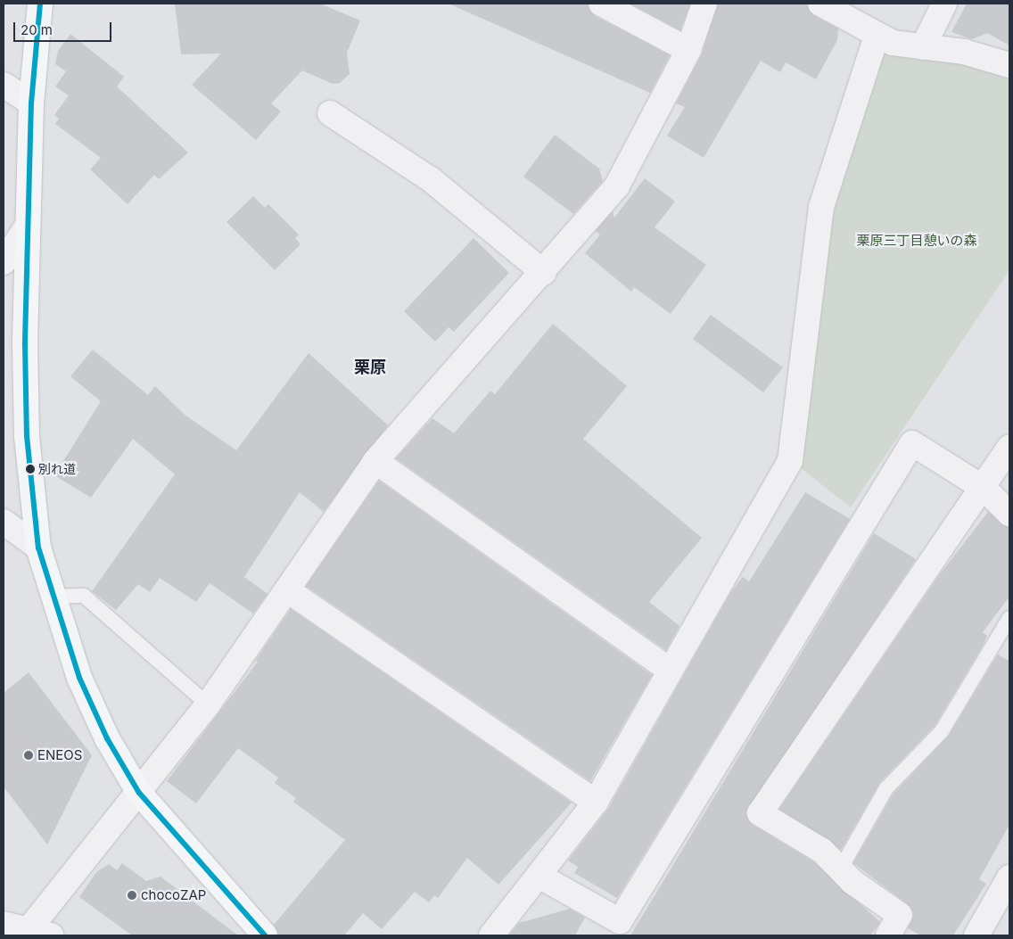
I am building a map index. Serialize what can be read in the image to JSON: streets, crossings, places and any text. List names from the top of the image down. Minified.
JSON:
{"districts":["栗原"],"parks":["栗原三丁目憩いの森"],"places":["別れ道","ENEOS","chocoZAP"],"scale_bar":"20 m"}
